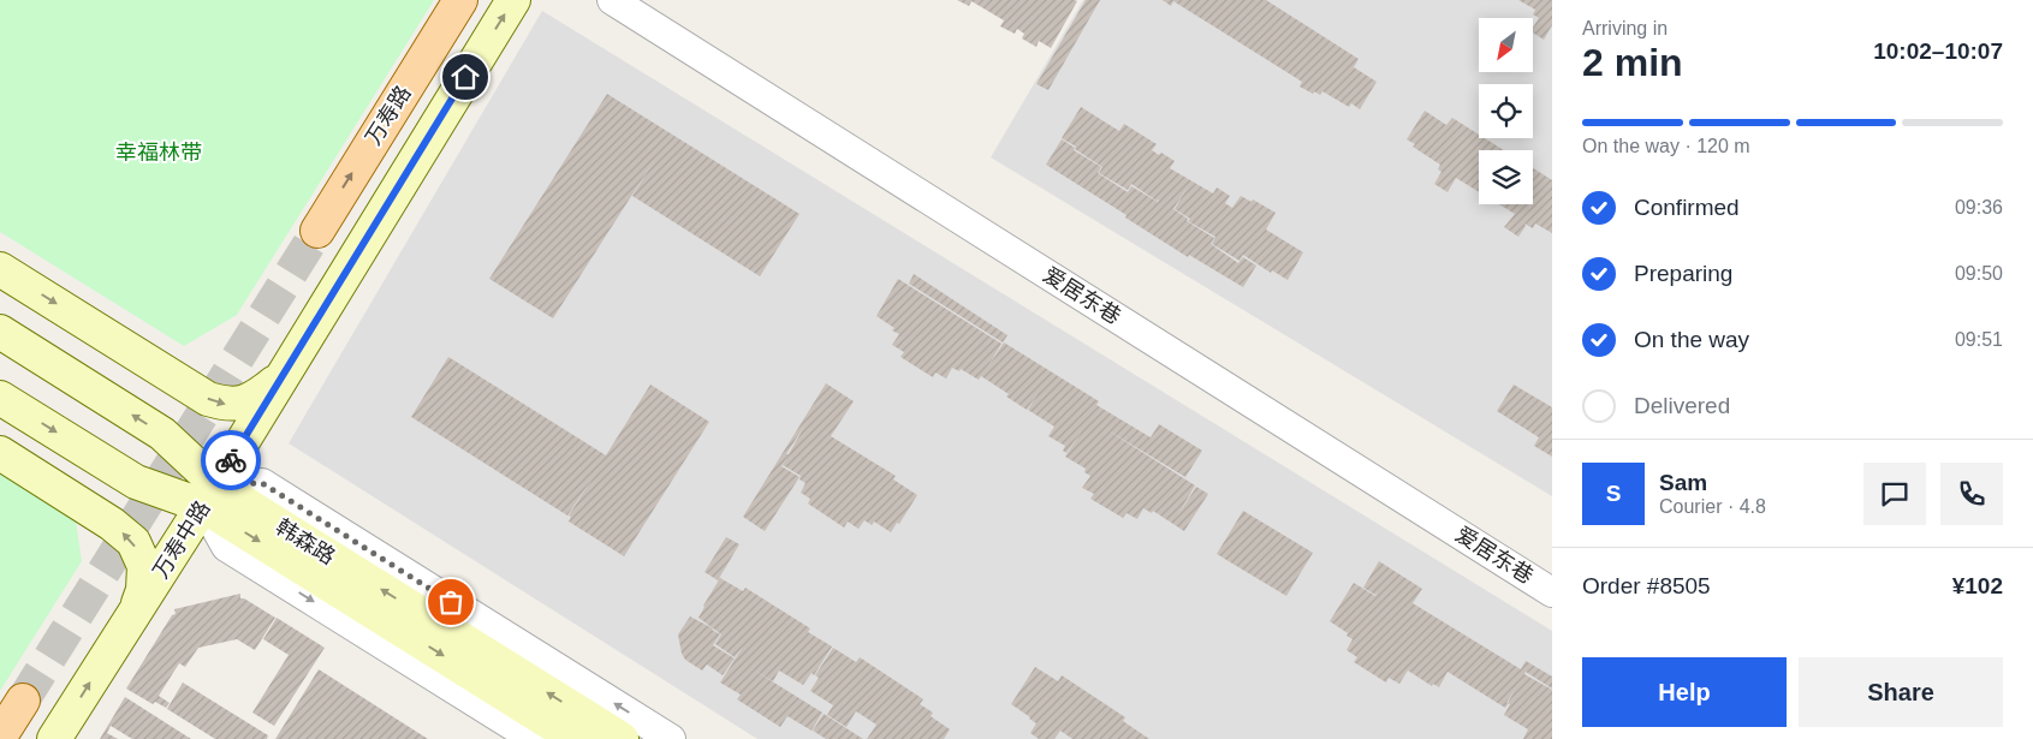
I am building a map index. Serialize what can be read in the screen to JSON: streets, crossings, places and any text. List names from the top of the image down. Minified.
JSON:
{"streets":{"main road":["万寿路","万寿中路","韩森路"],"street":["爱居东巷"]},"crossings":[["万寿中路","韩森路"]],"one_way":["万寿路","万寿中路"],"parks":["幸福林带"],"north":"bottom left","page":{"heading":["2 min","Arriving in","10:02–10:07"],"panel":["Sam","Courier · 4.8","Order #8505","¥102"],"bar":"On the way · 120 m","list":[["Confirmed","09:36"],["Preparing","09:50"],["On the way","09:51"],"Delivered"],"round":"S","buttons":["Help","Share"]}}
